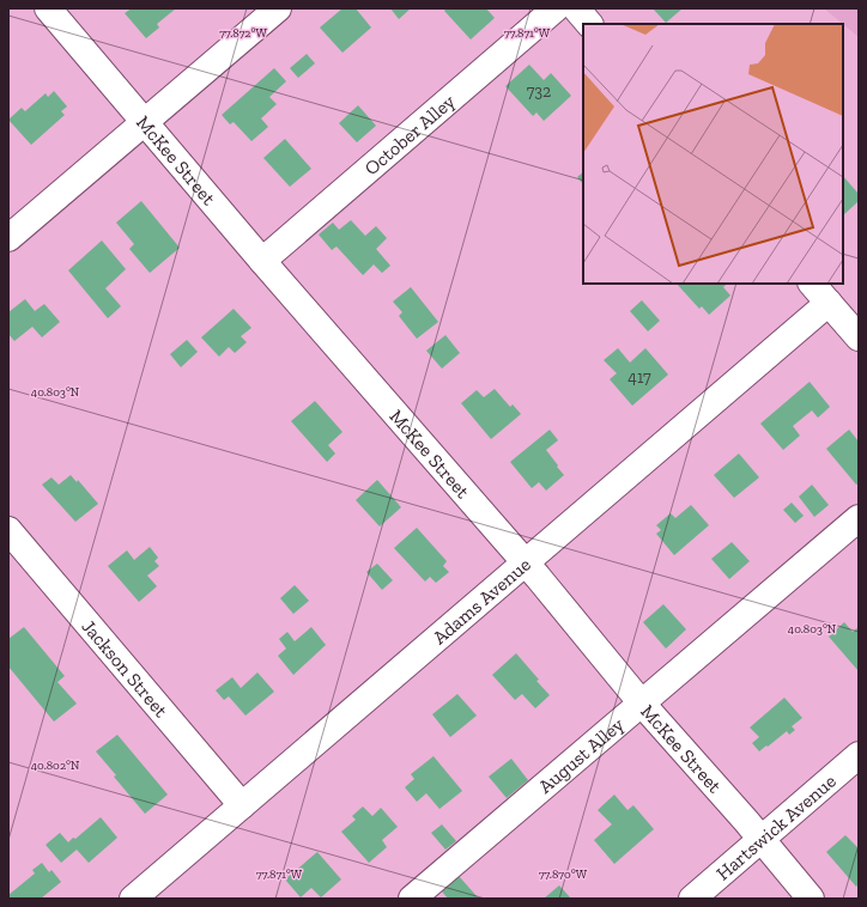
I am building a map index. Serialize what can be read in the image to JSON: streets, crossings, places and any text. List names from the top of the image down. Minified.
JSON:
{"streets":{"street":["October Alley","McKee Street","Adams Avenue","Jackson Street","August Alley","Hartswick Avenue"]},"crossings":[["October Alley","McKee Street"],["McKee Street","Adams Avenue"],["McKee Street","August Alley"],["McKee Street","Hartswick Avenue"],["Adams Avenue","Jackson Street"]],"house_numbers":["732","417"],"coordinates":["77.872°W","77.871°W","40.803°N","40.802°N","77.870°W"]}
